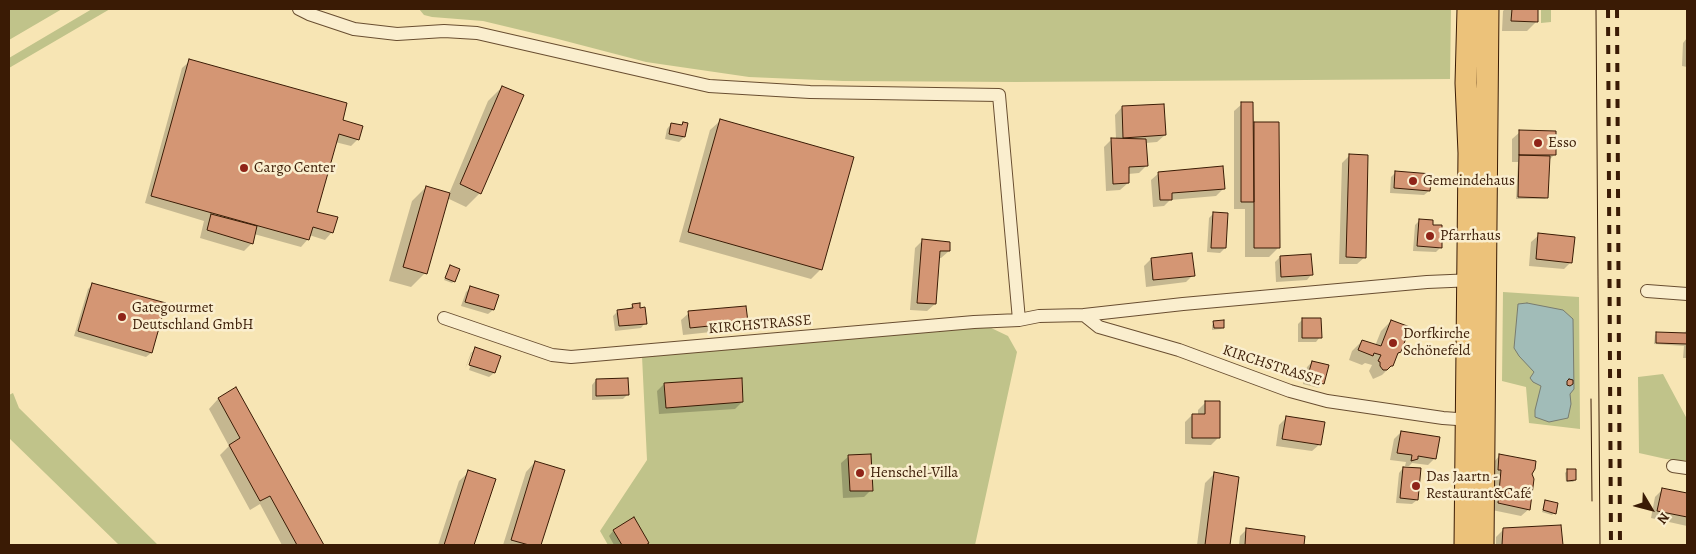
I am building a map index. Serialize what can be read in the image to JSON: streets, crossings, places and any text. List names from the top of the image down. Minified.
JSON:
{"streets":{"street":["KIRCHSTRASSE"]},"places":["Esso","Cargo Center","Gemeindehaus","Pfarrhaus","Gategourmet Deutschland GmbH","Dorfkirche Schönefeld","Henschel-Villa","Das Jaartn - Restaurant&Café"],"north":"bottom right"}
